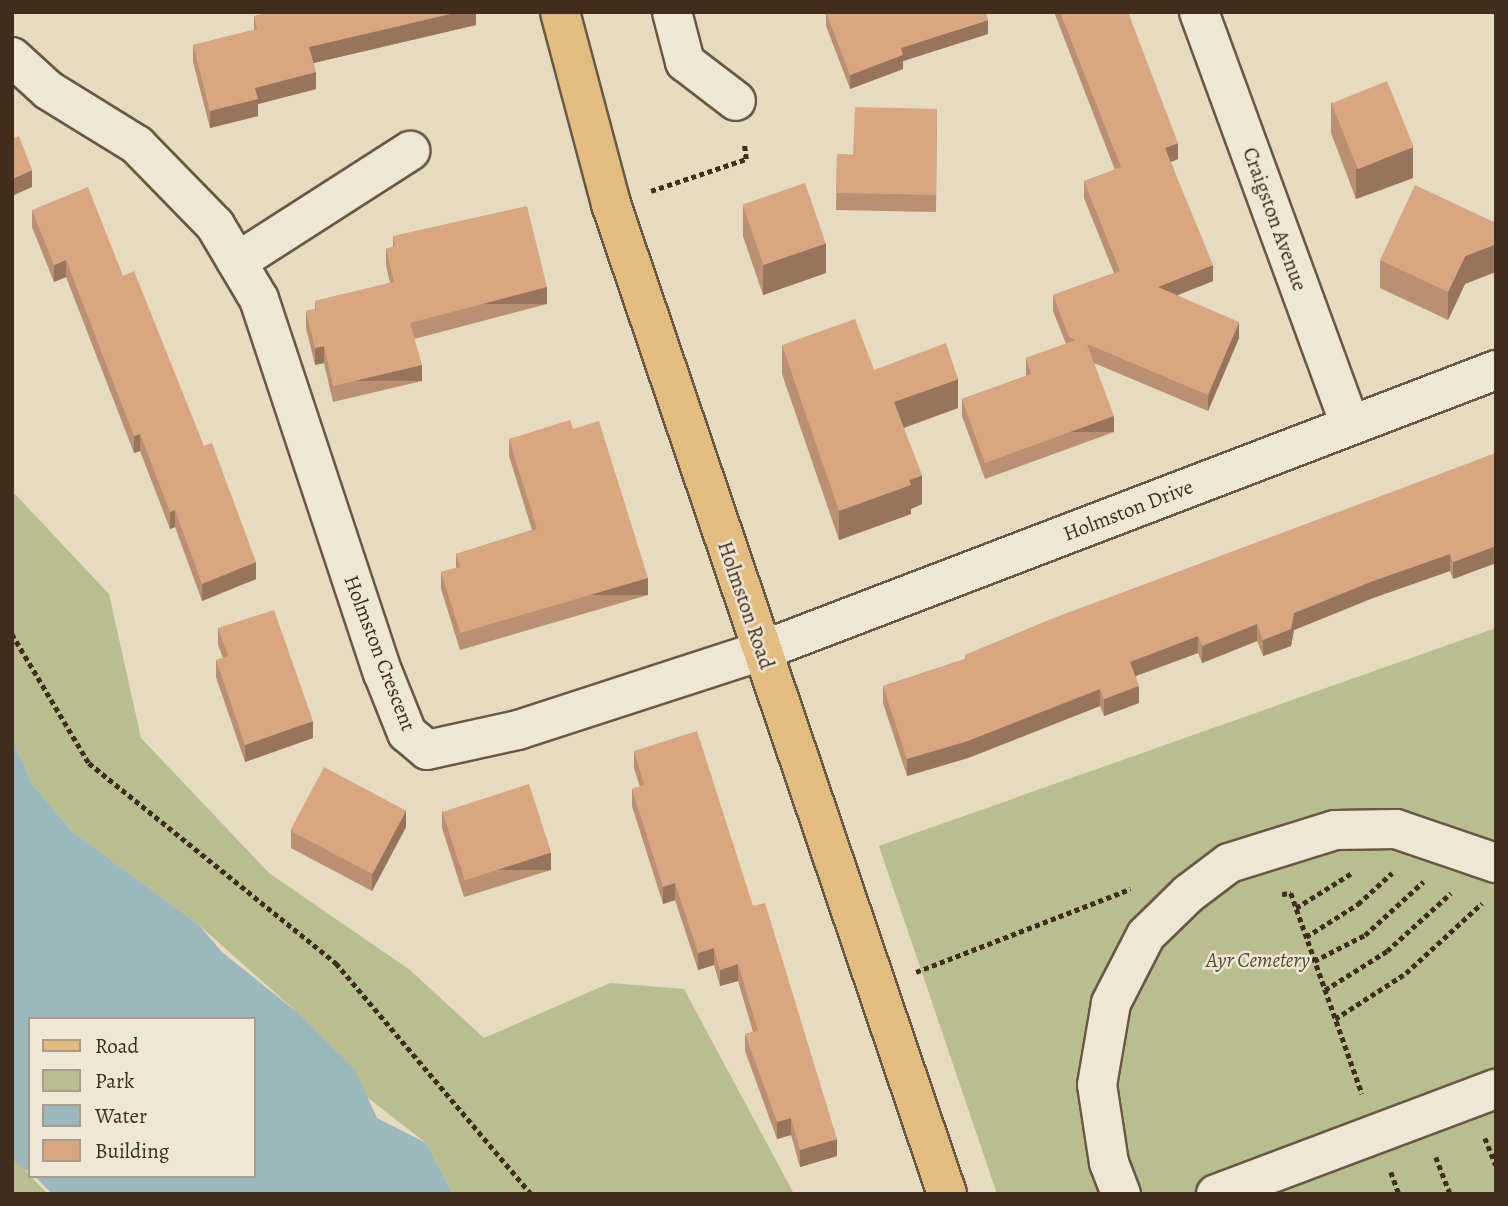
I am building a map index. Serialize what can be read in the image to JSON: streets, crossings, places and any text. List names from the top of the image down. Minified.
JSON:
{"streets":{"main road":["Holmston Road"],"street":["Craigston Avenue","Holmston Drive","Holmston Crescent"]},"crossings":[["Craigston Avenue","Holmston Drive"],["Holmston Drive","Holmston Road"],["Holmston Drive","Holmston Crescent"],["Holmston Road","Holmston Crescent"]],"parks":["Ayr Cemetery"],"legend":["Road","Park","Water","Building"]}
